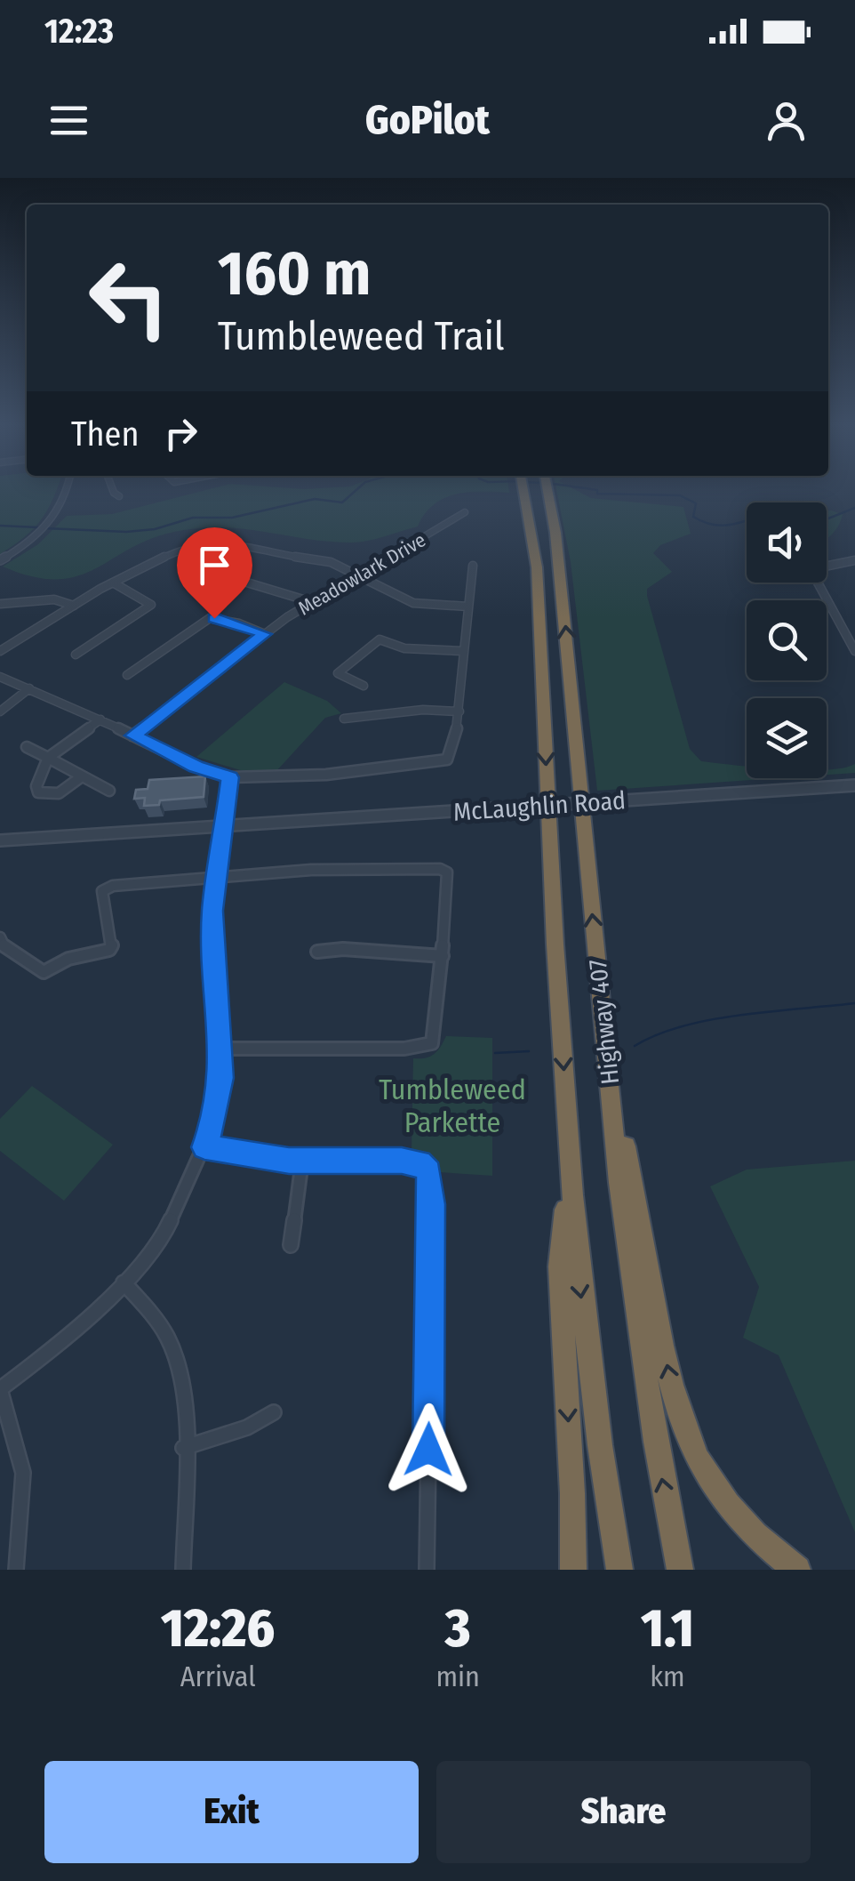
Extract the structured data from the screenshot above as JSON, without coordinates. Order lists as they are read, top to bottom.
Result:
{
  "streets": {
    "highway": ["Highway 407"],
    "street": ["Meadowlark Drive", "McLaughlin Road"]
  },
  "parks": ["Tumbleweed Parkette"],
  "page": {
    "status": "12:23",
    "header": "GoPilot",
    "turn": ["160 m", "Tumbleweed Trail"],
    "then": "Then",
    "eta": [
      "12:26",
      "Arrival",
      "3",
      "min",
      "1.1",
      "km"
    ],
    "buttons": ["Exit", "Share"]
  }
}
